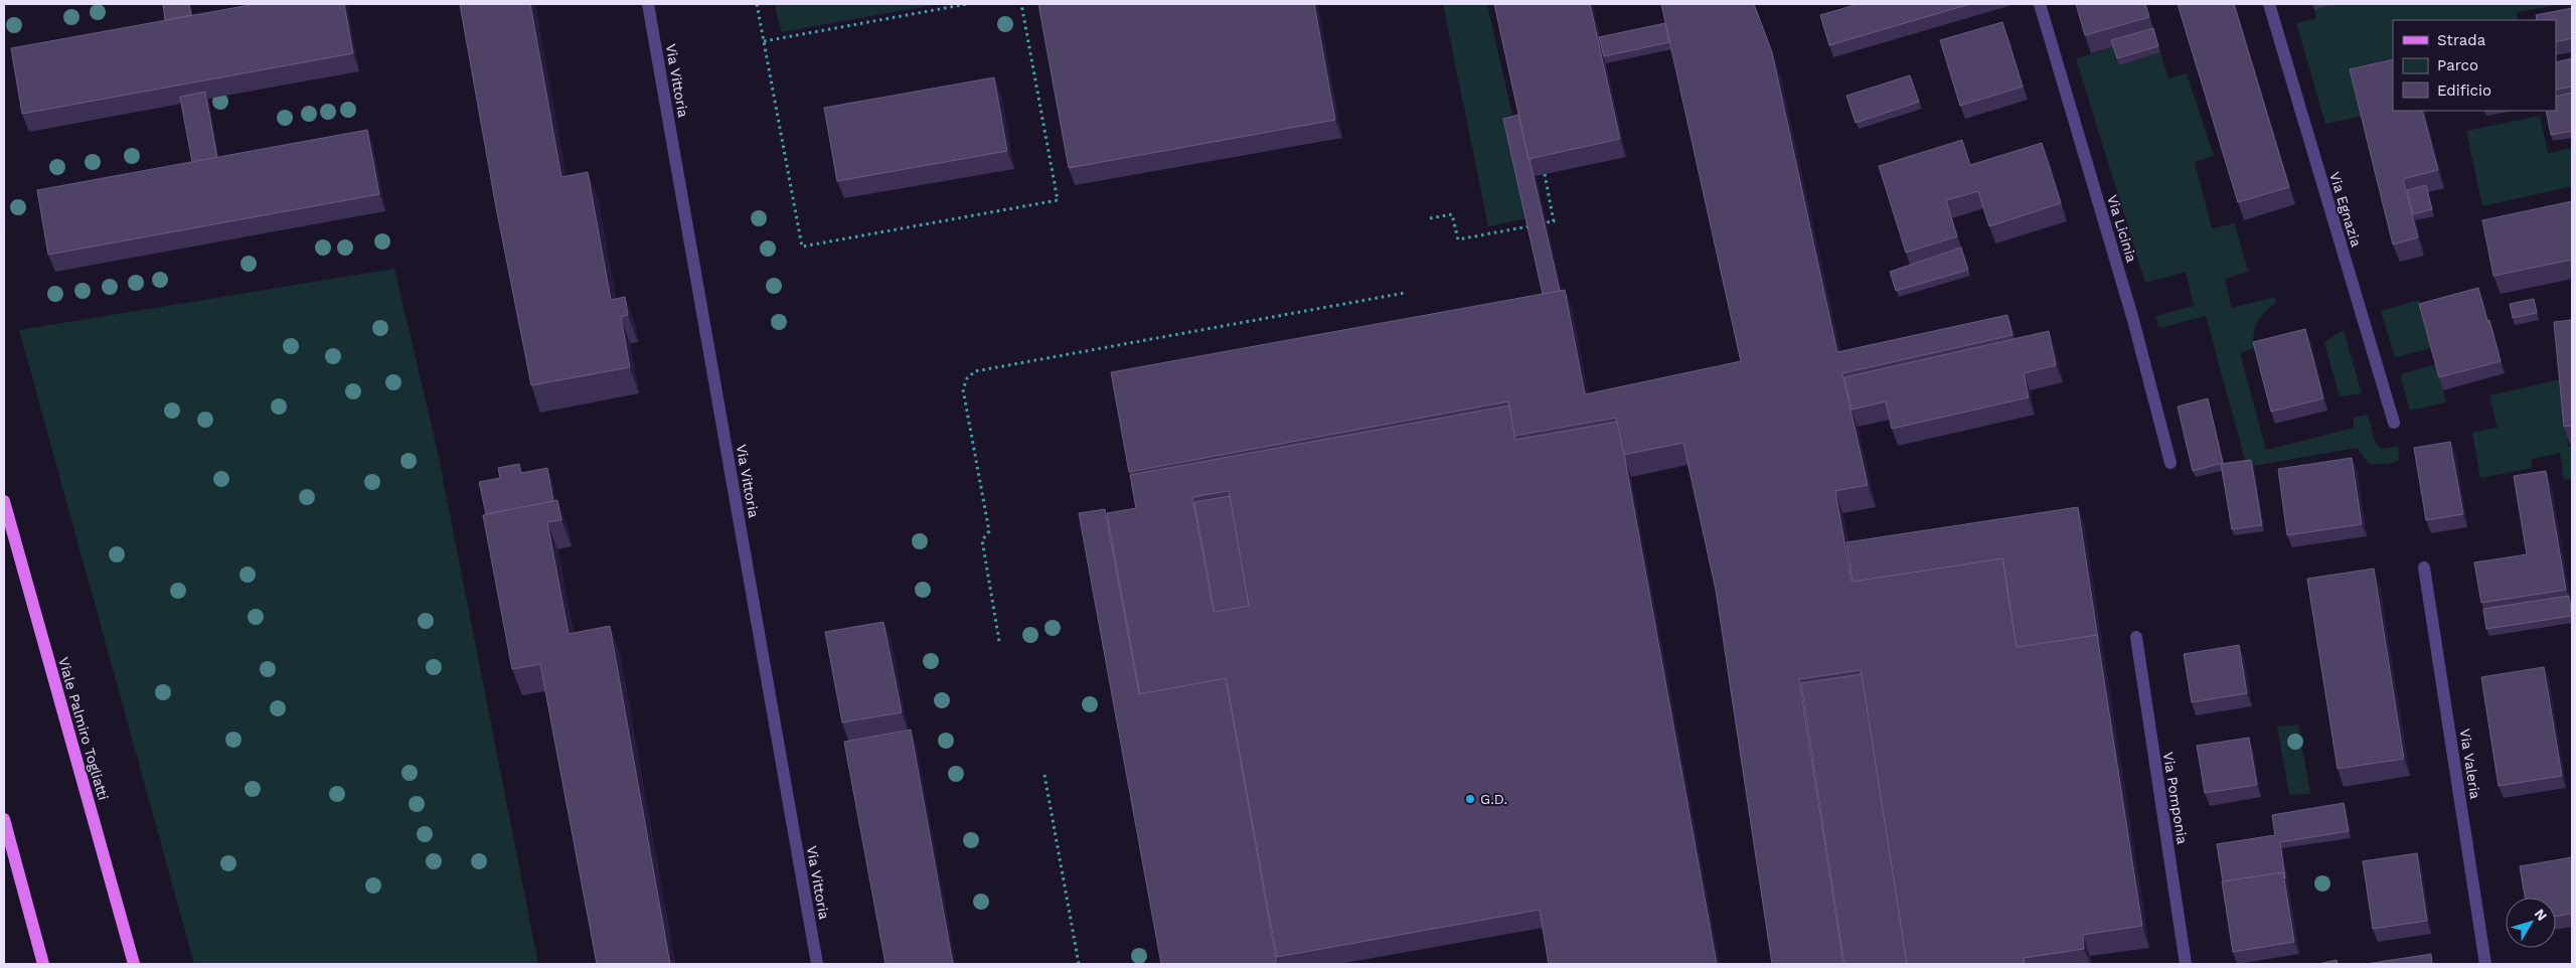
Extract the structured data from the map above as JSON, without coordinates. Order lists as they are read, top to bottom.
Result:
{
  "streets": {
    "main road": ["Viale Palmiro Togliatti"],
    "street": [
      "Via Vittoria",
      "Via Egnazia",
      "Via Licinia",
      "Via Valeria",
      "Via Pomponia"
    ]
  },
  "places": ["G.D."],
  "legend": ["Strada", "Parco", "Edificio"],
  "north": "top right"
}
